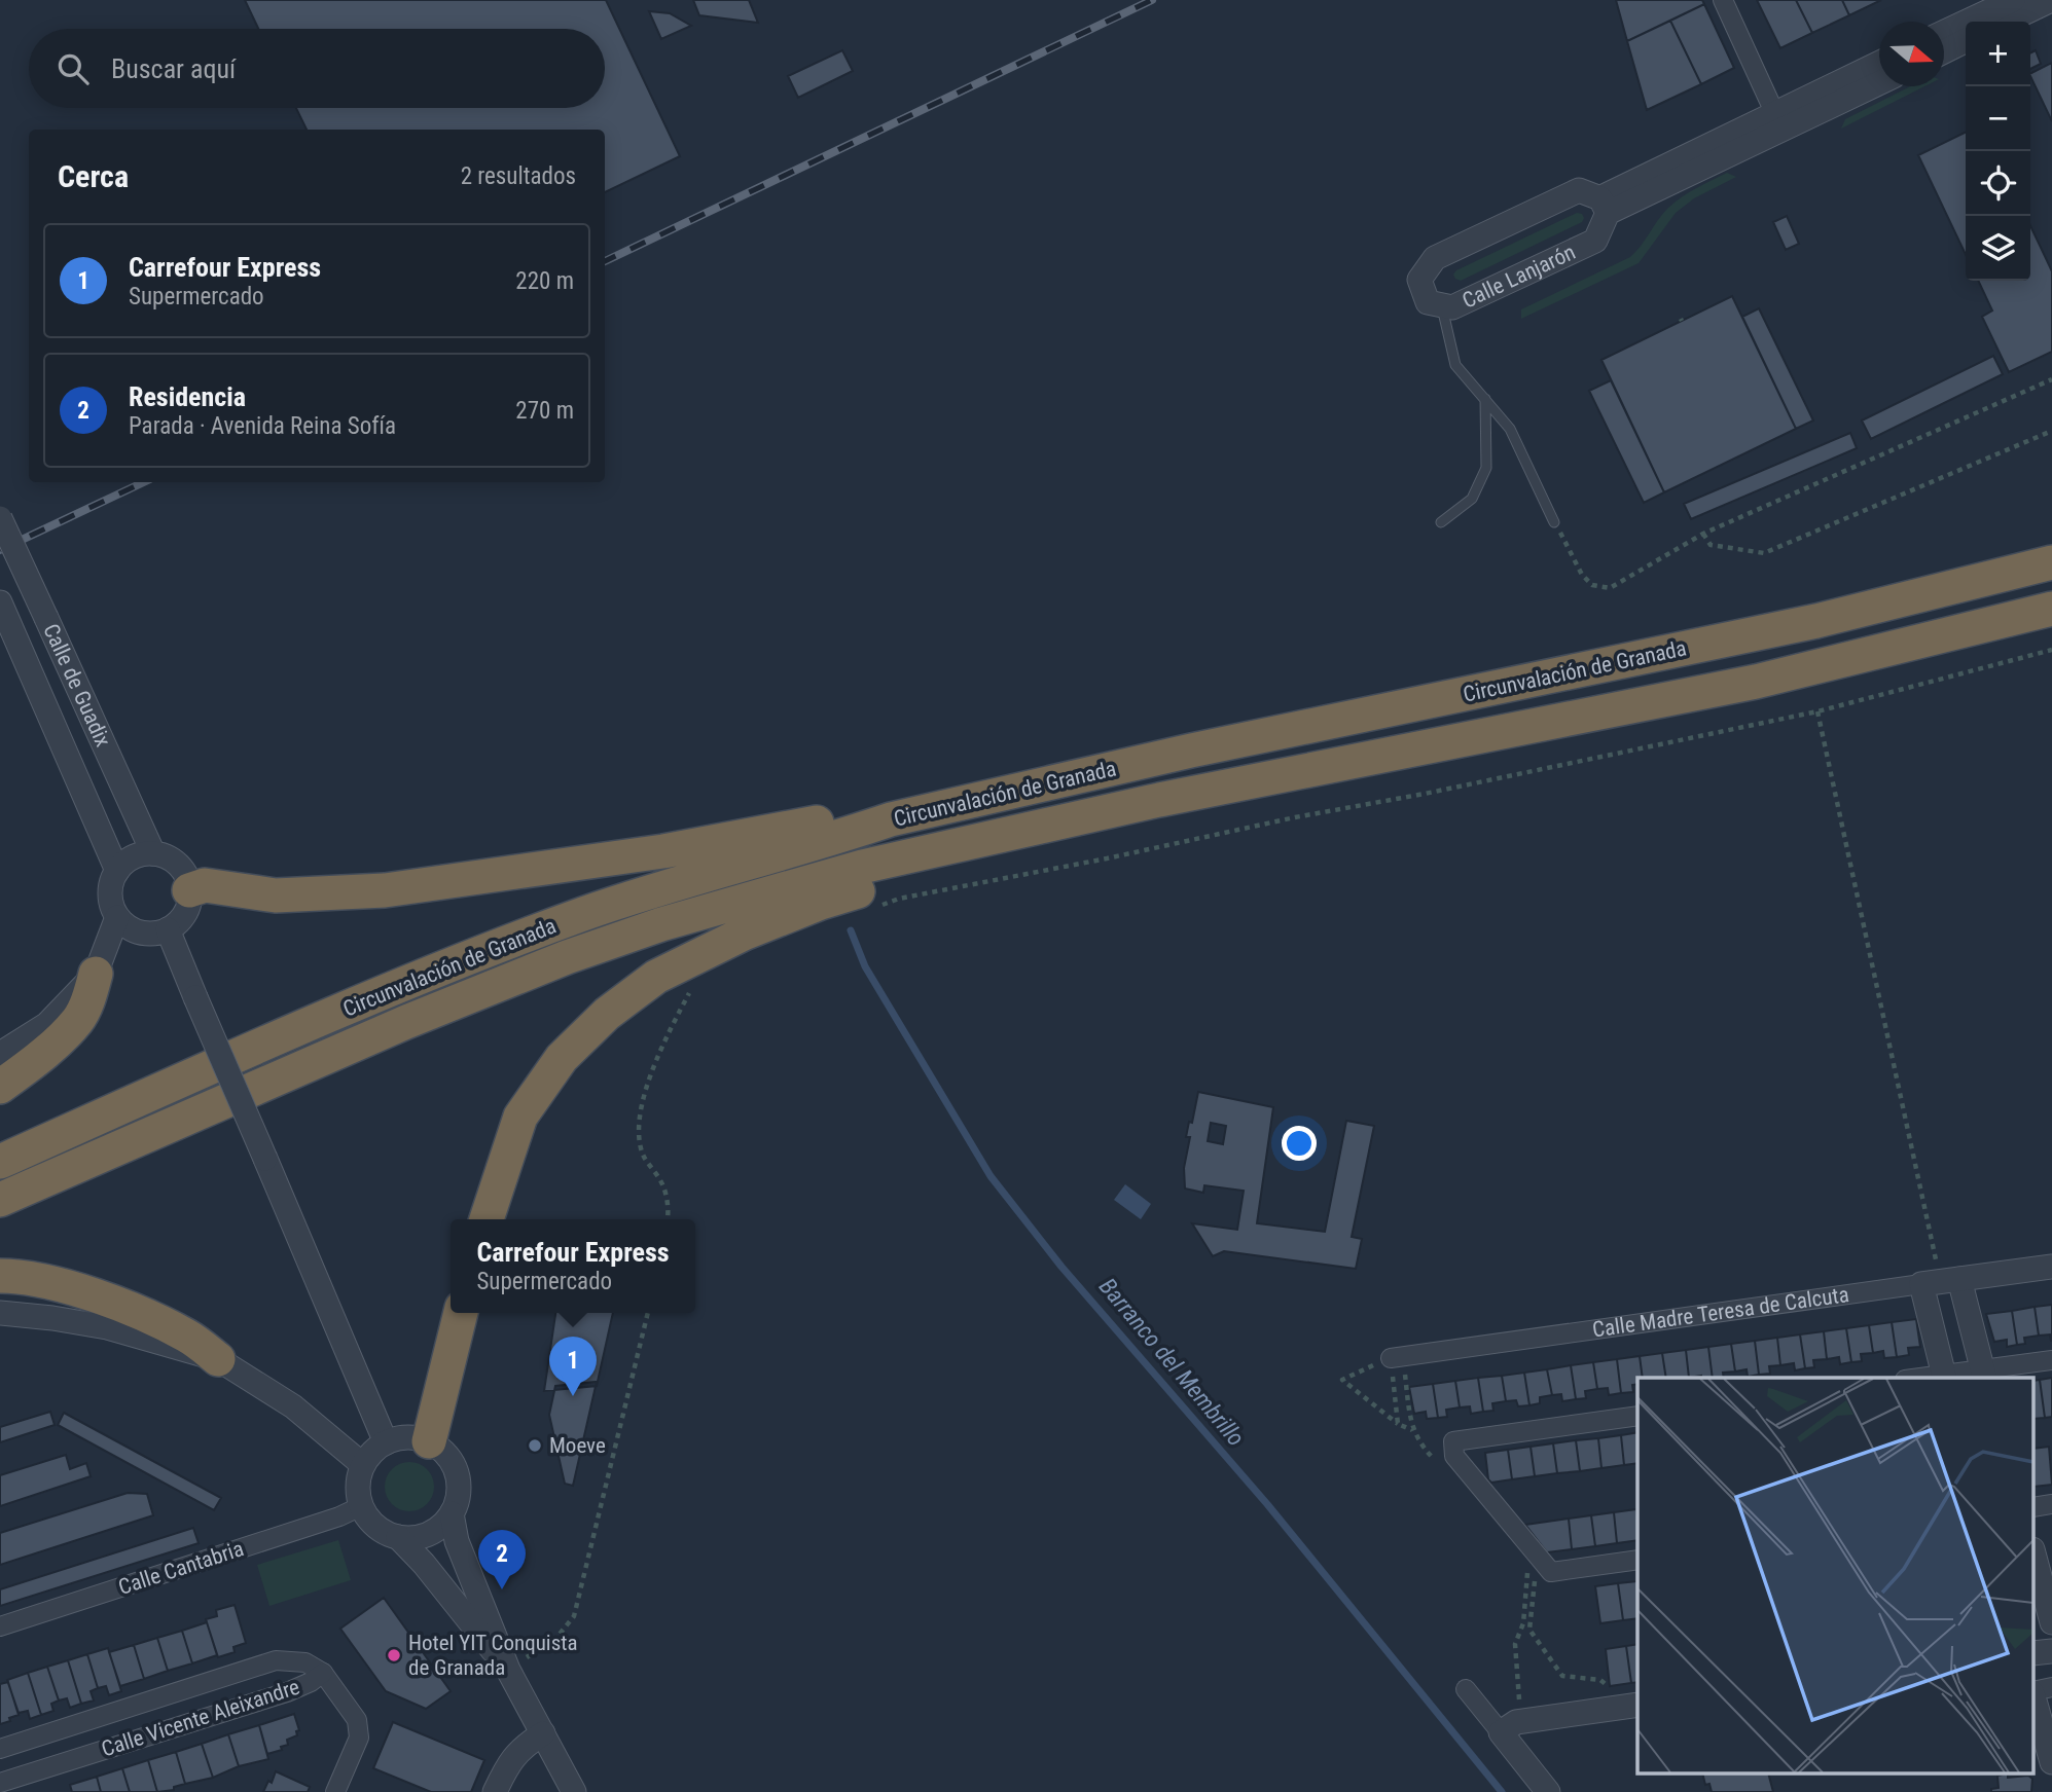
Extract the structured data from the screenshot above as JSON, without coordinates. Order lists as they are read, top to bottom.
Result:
{
  "streets": {
    "highway": ["Circunvalación de Granada"],
    "street": [
      "Calle Lanjarón",
      "Calle de Guadix",
      "Calle Madre Teresa de Calcuta",
      "Calle Cantabria",
      "Calle Vicente Aleixandre"
    ]
  },
  "water": ["Barranco del Membrillo"],
  "places": ["Moeve", "Hotel YIT Conquista de Granada"],
  "north": "right",
  "page": {
    "map_buttons": ["+", "−"],
    "search": "Buscar aquí",
    "heading": ["Cerca", "2 resultados"],
    "list": [
      {
        "mark": "1",
        "name": "Carrefour Express",
        "note": "Supermercado",
        "value": "220 m"
      },
      {
        "mark": "2",
        "name": "Residencia",
        "note": "Parada · Avenida Reina Sofía",
        "value": "270 m"
      }
    ],
    "popup": ["Carrefour Express", "Supermercado"],
    "pins": ["1", "2"]
  }
}
